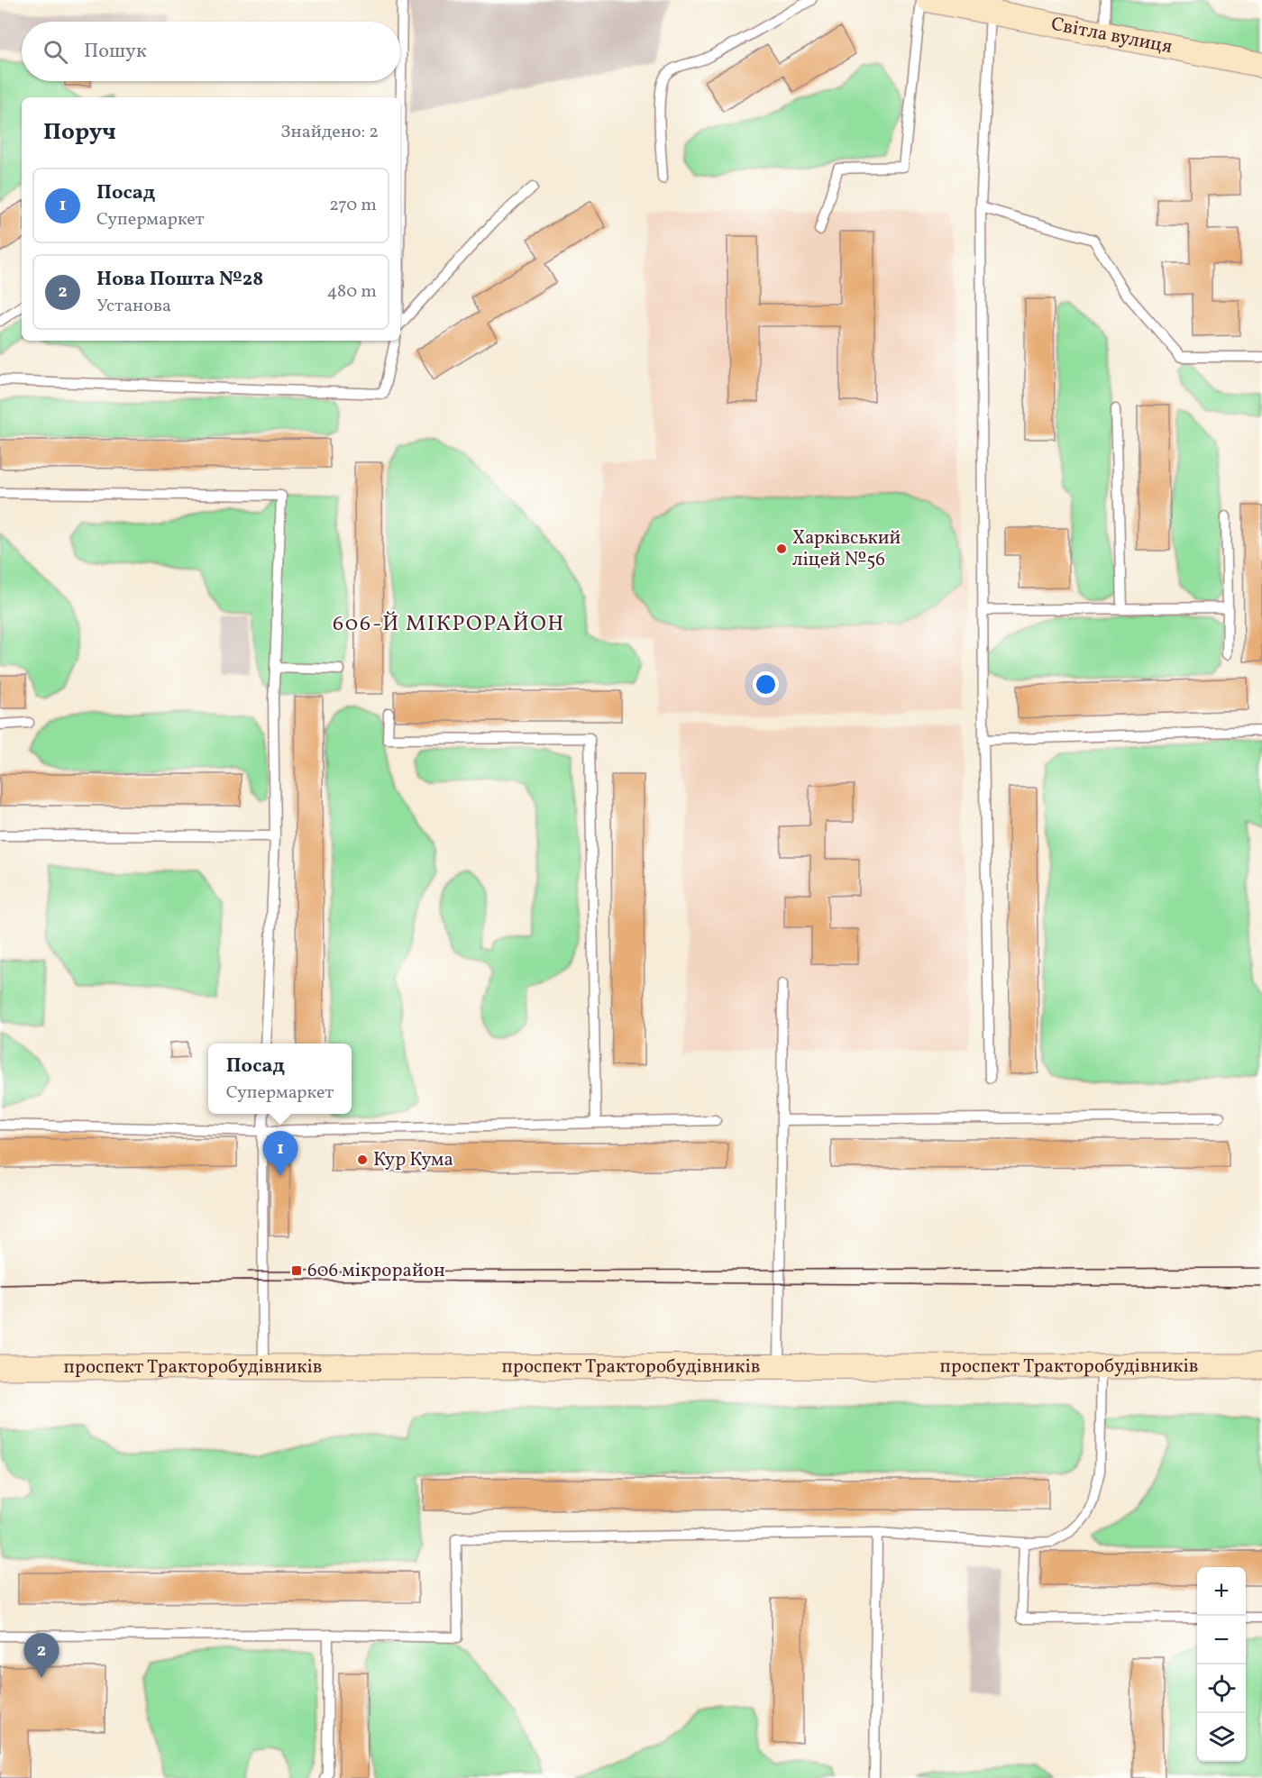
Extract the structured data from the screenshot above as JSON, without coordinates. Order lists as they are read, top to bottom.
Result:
{
  "streets": {
    "main road": ["Світла вулиця", "проспект Тракторобудівників"]
  },
  "districts": ["606-Й МІКРОРАЙОН"],
  "places": {
    "other": ["Харківський ліцей №56", "Кур Кума"],
    "transit": ["606 мікрорайон"]
  },
  "page": {
    "search": "Пошук",
    "heading": ["Поруч", "Знайдено: 2"],
    "list": [
      {
        "mark": "1",
        "name": "Посад",
        "note": "Супермаркет",
        "value": "270 m"
      },
      {
        "mark": "2",
        "name": "Нова Пошта №28",
        "note": "Установа",
        "value": "480 m"
      }
    ],
    "popup": ["Посад", "Супермаркет"],
    "pins": ["1", "2"],
    "map_buttons": ["+", "−"]
  }
}
